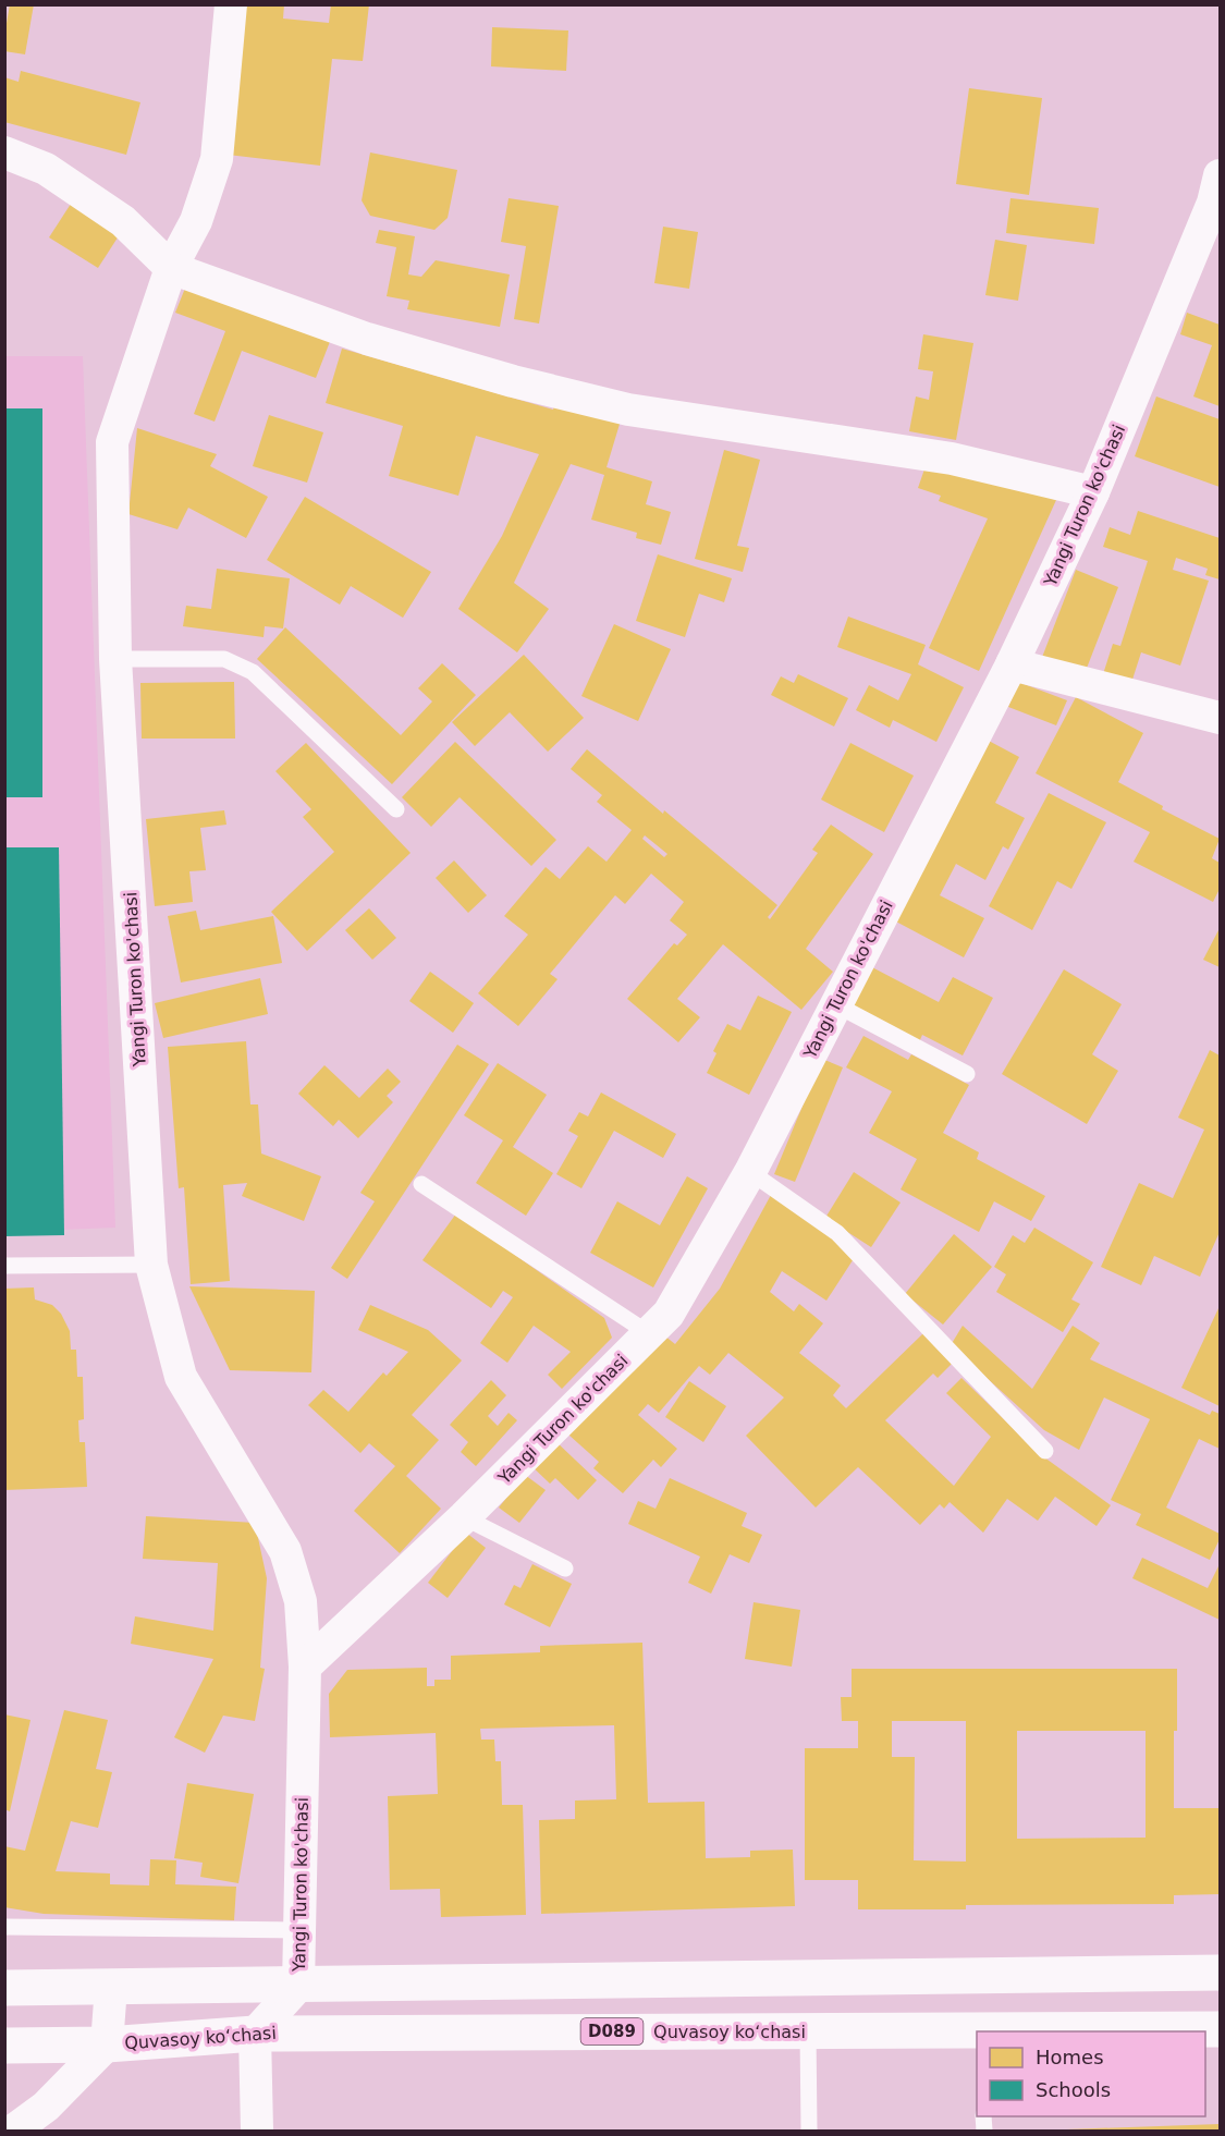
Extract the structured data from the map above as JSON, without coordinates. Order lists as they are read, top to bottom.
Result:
{
  "streets": {
    "main road": ["D089", "Quvasoy koʻchasi"],
    "street": ["Yangi Turon ko'chasi"]
  },
  "legend": ["Homes", "Schools"]
}
